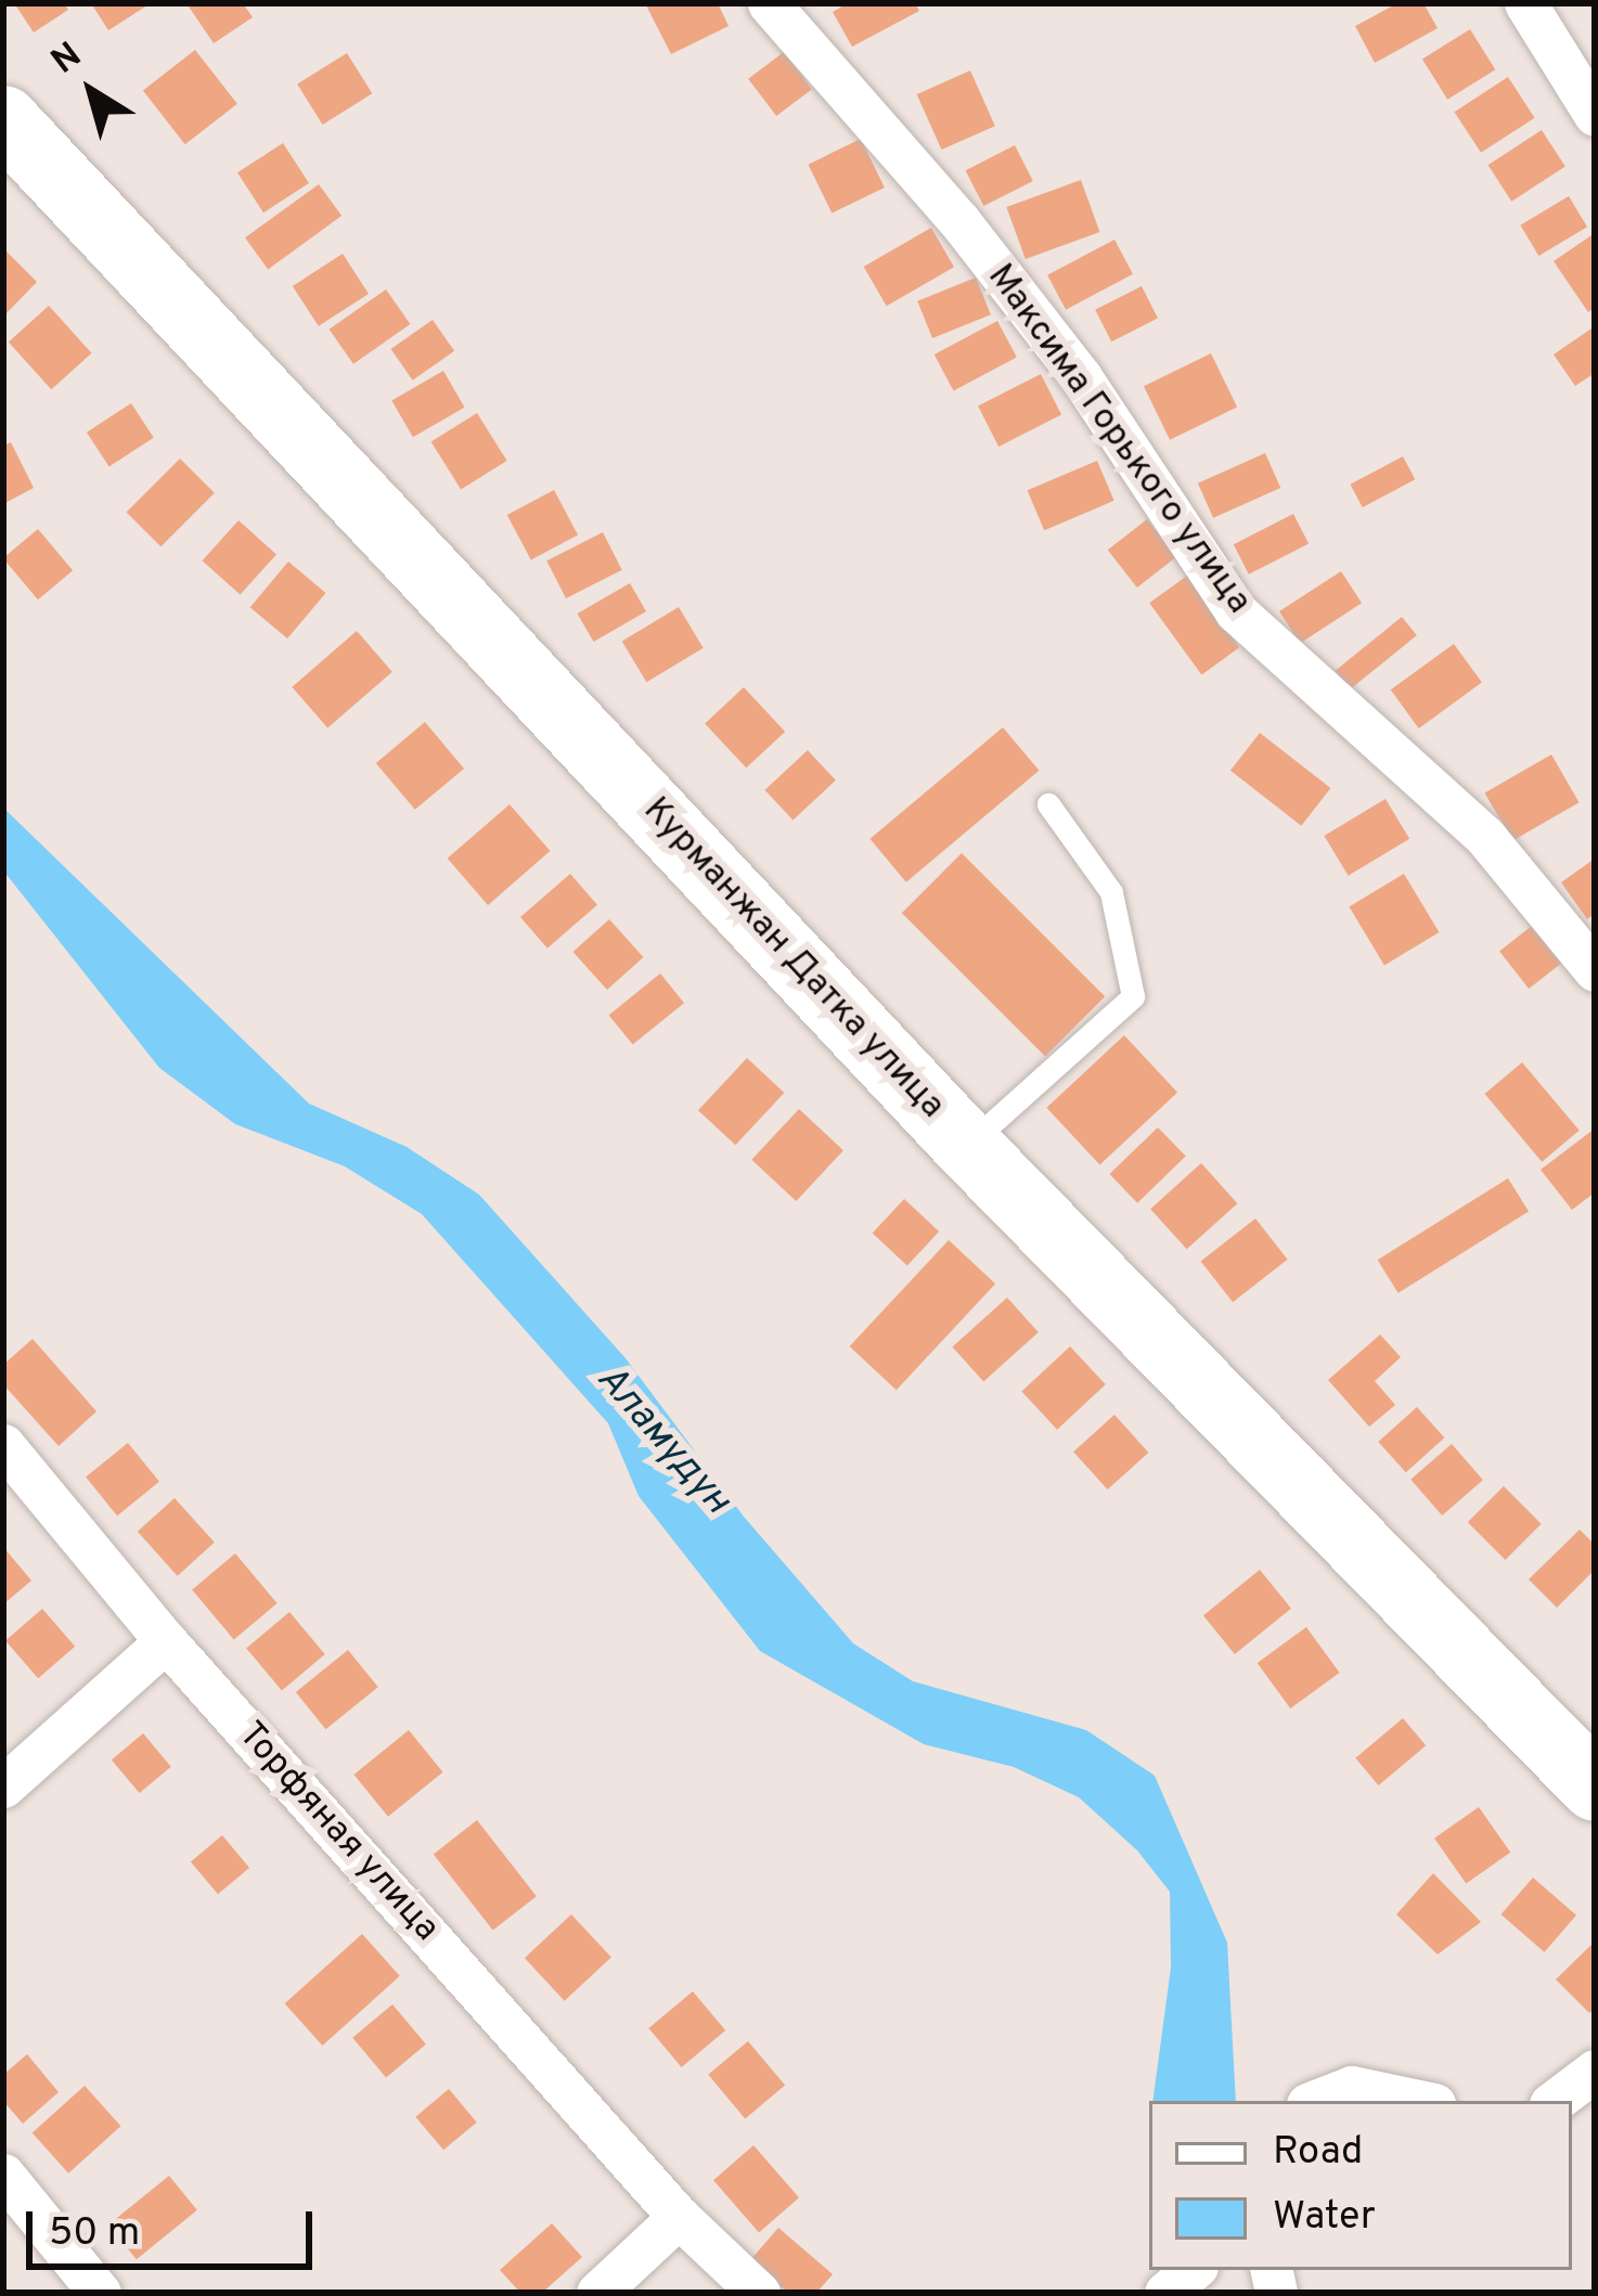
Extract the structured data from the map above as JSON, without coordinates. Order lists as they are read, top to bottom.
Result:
{
  "streets": {
    "main road": ["Курманжан Датка улица"],
    "street": ["Максима Горького улица", "Торфяная улица"]
  },
  "water": ["Аламүдүн"],
  "legend": ["Road", "Water"],
  "scale_bar": "50 m",
  "north": "top left"
}
